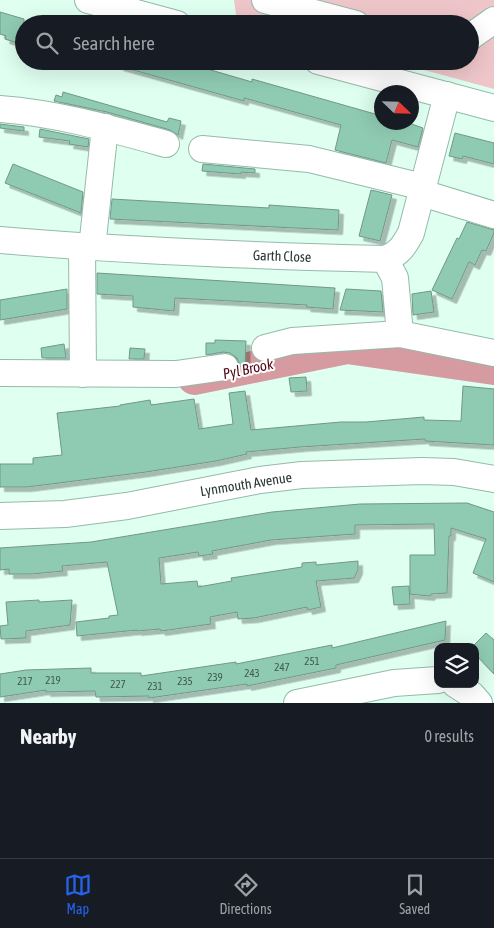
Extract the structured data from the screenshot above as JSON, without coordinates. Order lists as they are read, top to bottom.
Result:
{
  "streets": {
    "street": ["Garth Close", "Lynmouth Avenue"]
  },
  "water": ["Pyl Brook"],
  "house_numbers": [
    "251",
    "247",
    "243",
    "239",
    "219",
    "217",
    "235",
    "227",
    "231"
  ],
  "north": "bottom right",
  "page": {
    "search": "Search here",
    "heading": ["Nearby", "0 results"],
    "nav": ["Map", "Directions", "Saved"]
  }
}
